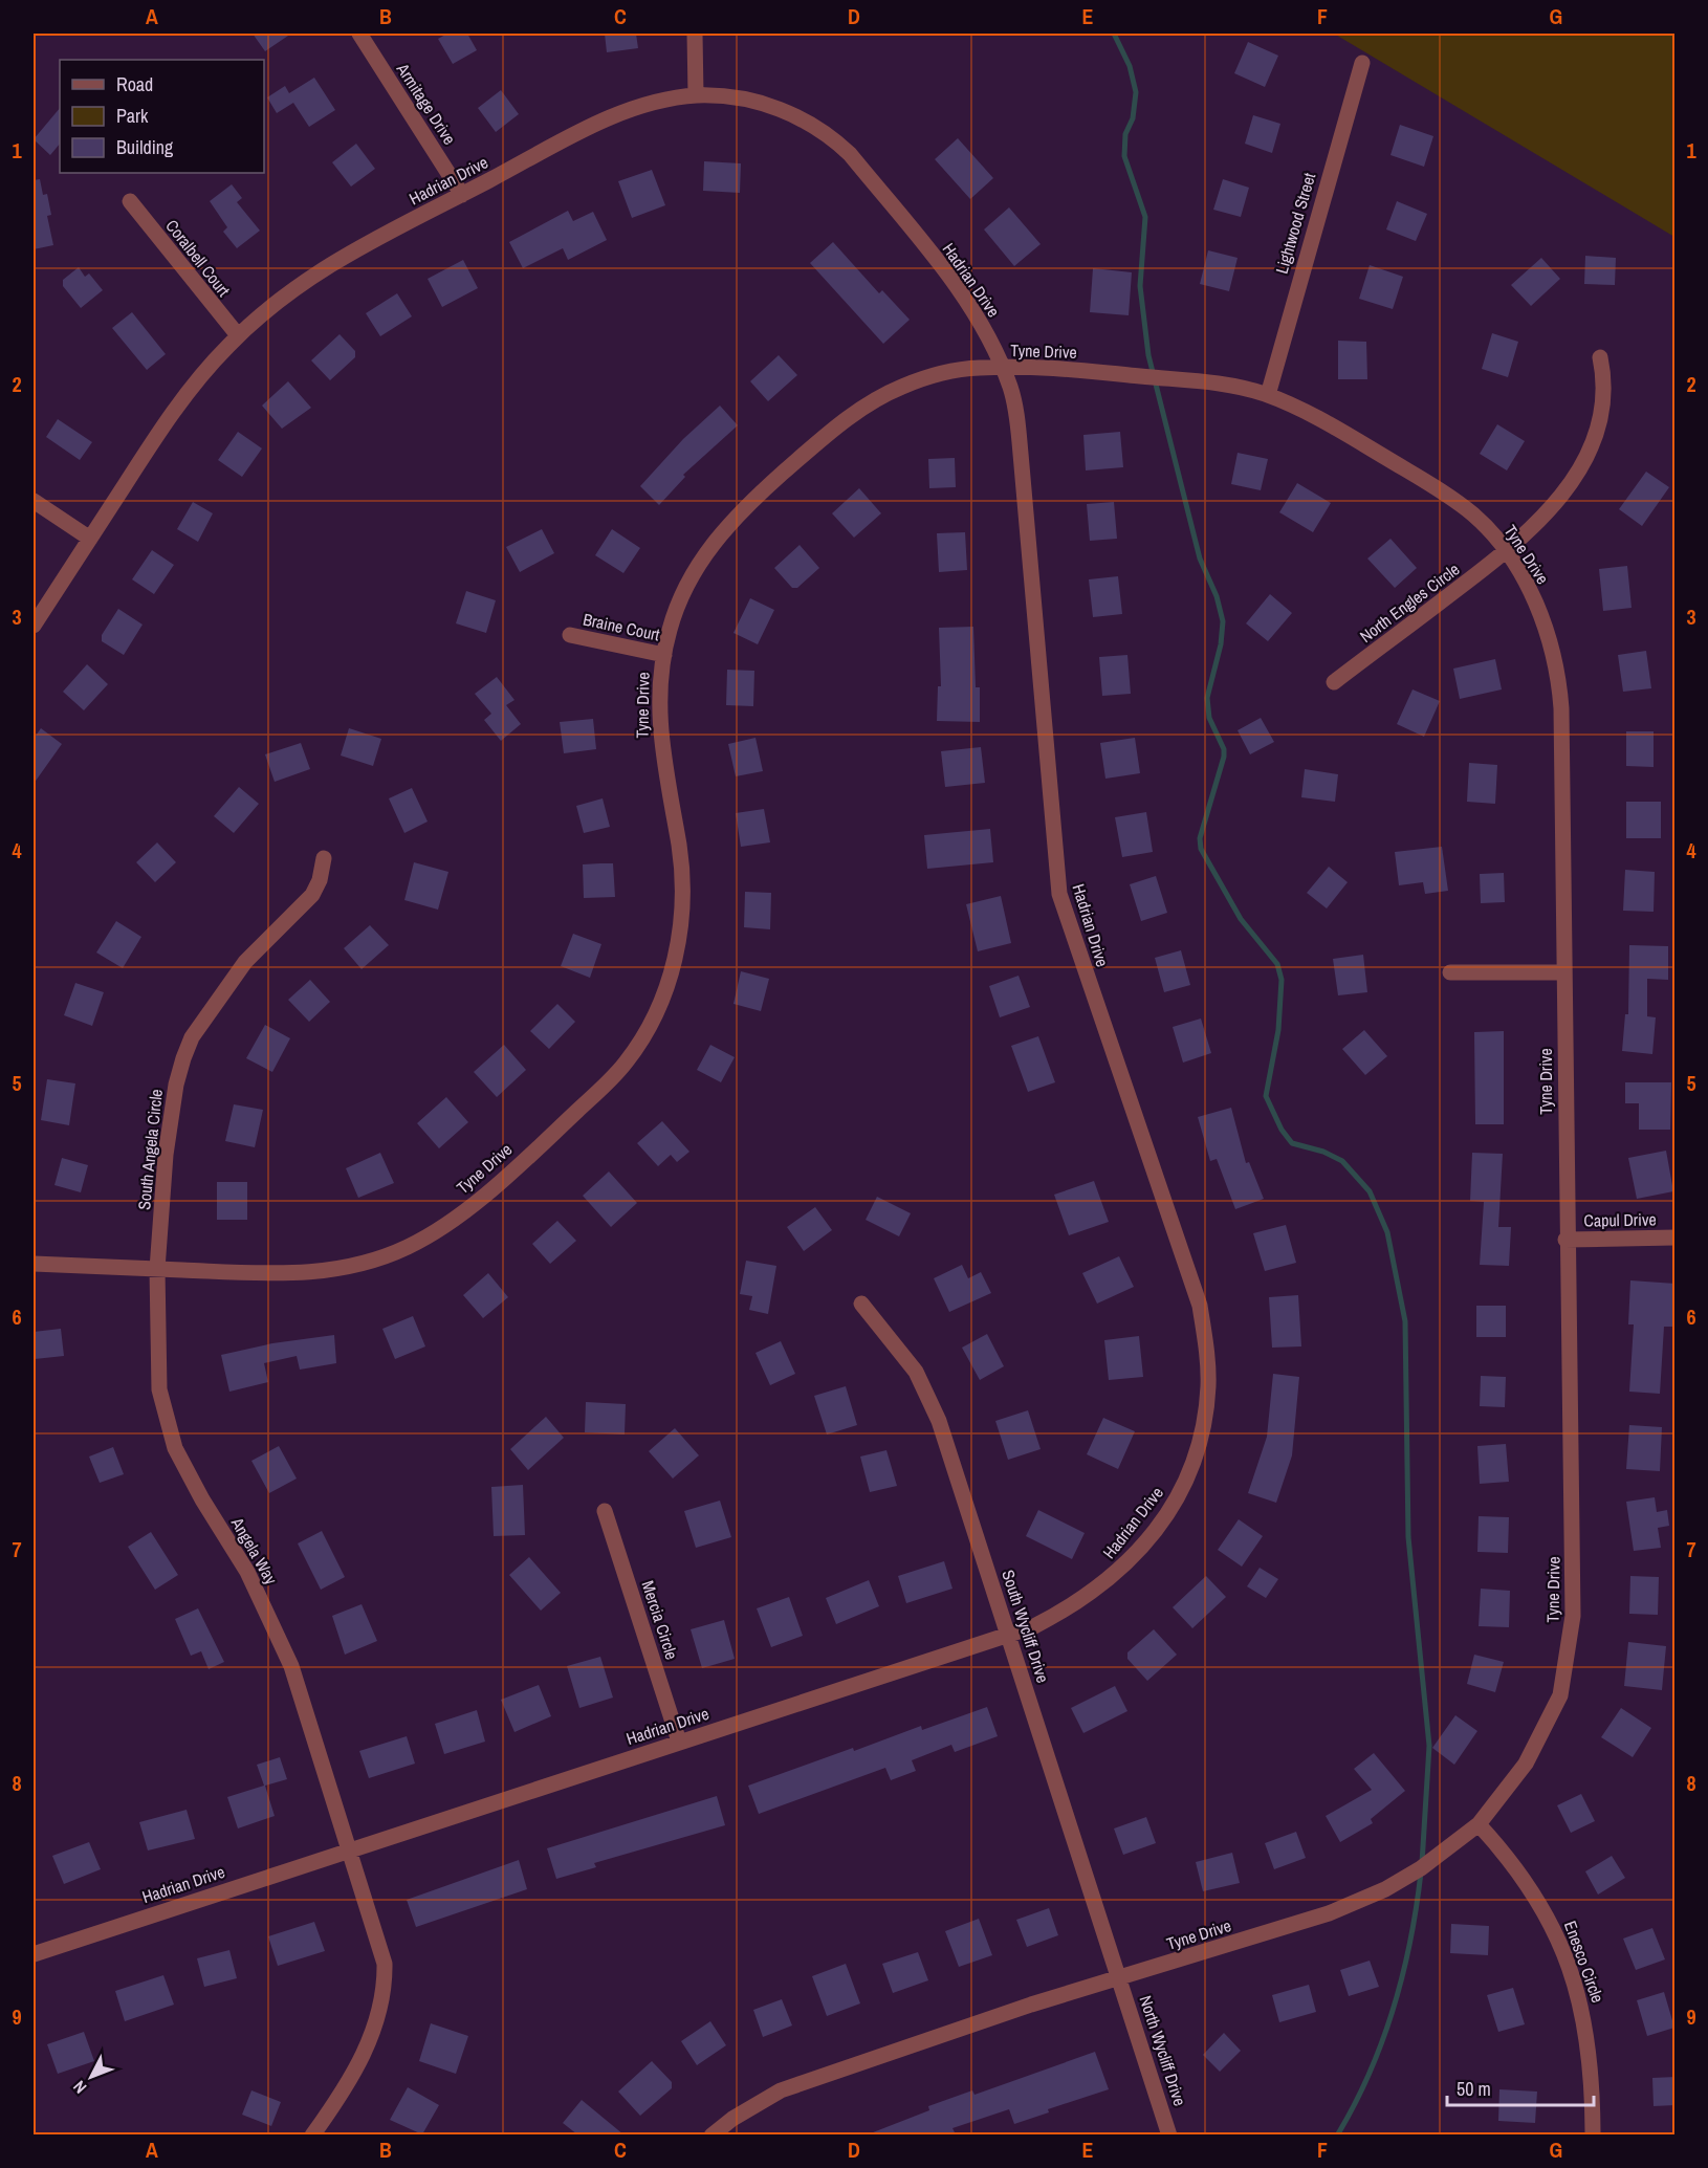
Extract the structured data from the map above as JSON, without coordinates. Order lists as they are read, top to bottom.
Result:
{
  "streets": {
    "street": [
      "Armitage Drive",
      "Hadrian Drive",
      "Lightwood Street",
      "Coralbell Court",
      "Tyne Drive",
      "North Engles Circle",
      "Braine Court",
      "South Angela Circle",
      "Capul Drive",
      "Angela Way",
      "Mercia Circle",
      "South Wycliff Drive",
      "Enesco Circle",
      "North Wycliff Drive"
    ]
  },
  "crossings": [
    ["Armitage Drive", "Hadrian Drive"],
    ["Hadrian Drive", "Coralbell Court"],
    ["Hadrian Drive", "Tyne Drive"],
    ["Hadrian Drive", "Angela Way"],
    ["Hadrian Drive", "Mercia Circle"],
    ["Hadrian Drive", "South Wycliff Drive"],
    ["Lightwood Street", "Tyne Drive"],
    ["Tyne Drive", "North Engles Circle"],
    ["Tyne Drive", "Braine Court"],
    ["Tyne Drive", "South Angela Circle"],
    ["Tyne Drive", "Capul Drive"],
    ["Tyne Drive", "Angela Way"],
    ["Tyne Drive", "South Wycliff Drive"],
    ["Tyne Drive", "Enesco Circle"],
    ["Tyne Drive", "North Wycliff Drive"],
    ["South Angela Circle", "Angela Way"],
    ["South Wycliff Drive", "North Wycliff Drive"]
  ],
  "legend": ["Road", "Park", "Building"],
  "scale_bar": "50 m",
  "north": "bottom left",
  "grid": {
    "columns": [
      "A",
      "B",
      "C",
      "D",
      "E",
      "F",
      "G"
    ],
    "rows": [
      "1",
      "2",
      "3",
      "4",
      "5",
      "6",
      "7",
      "8",
      "9"
    ]
  }
}
